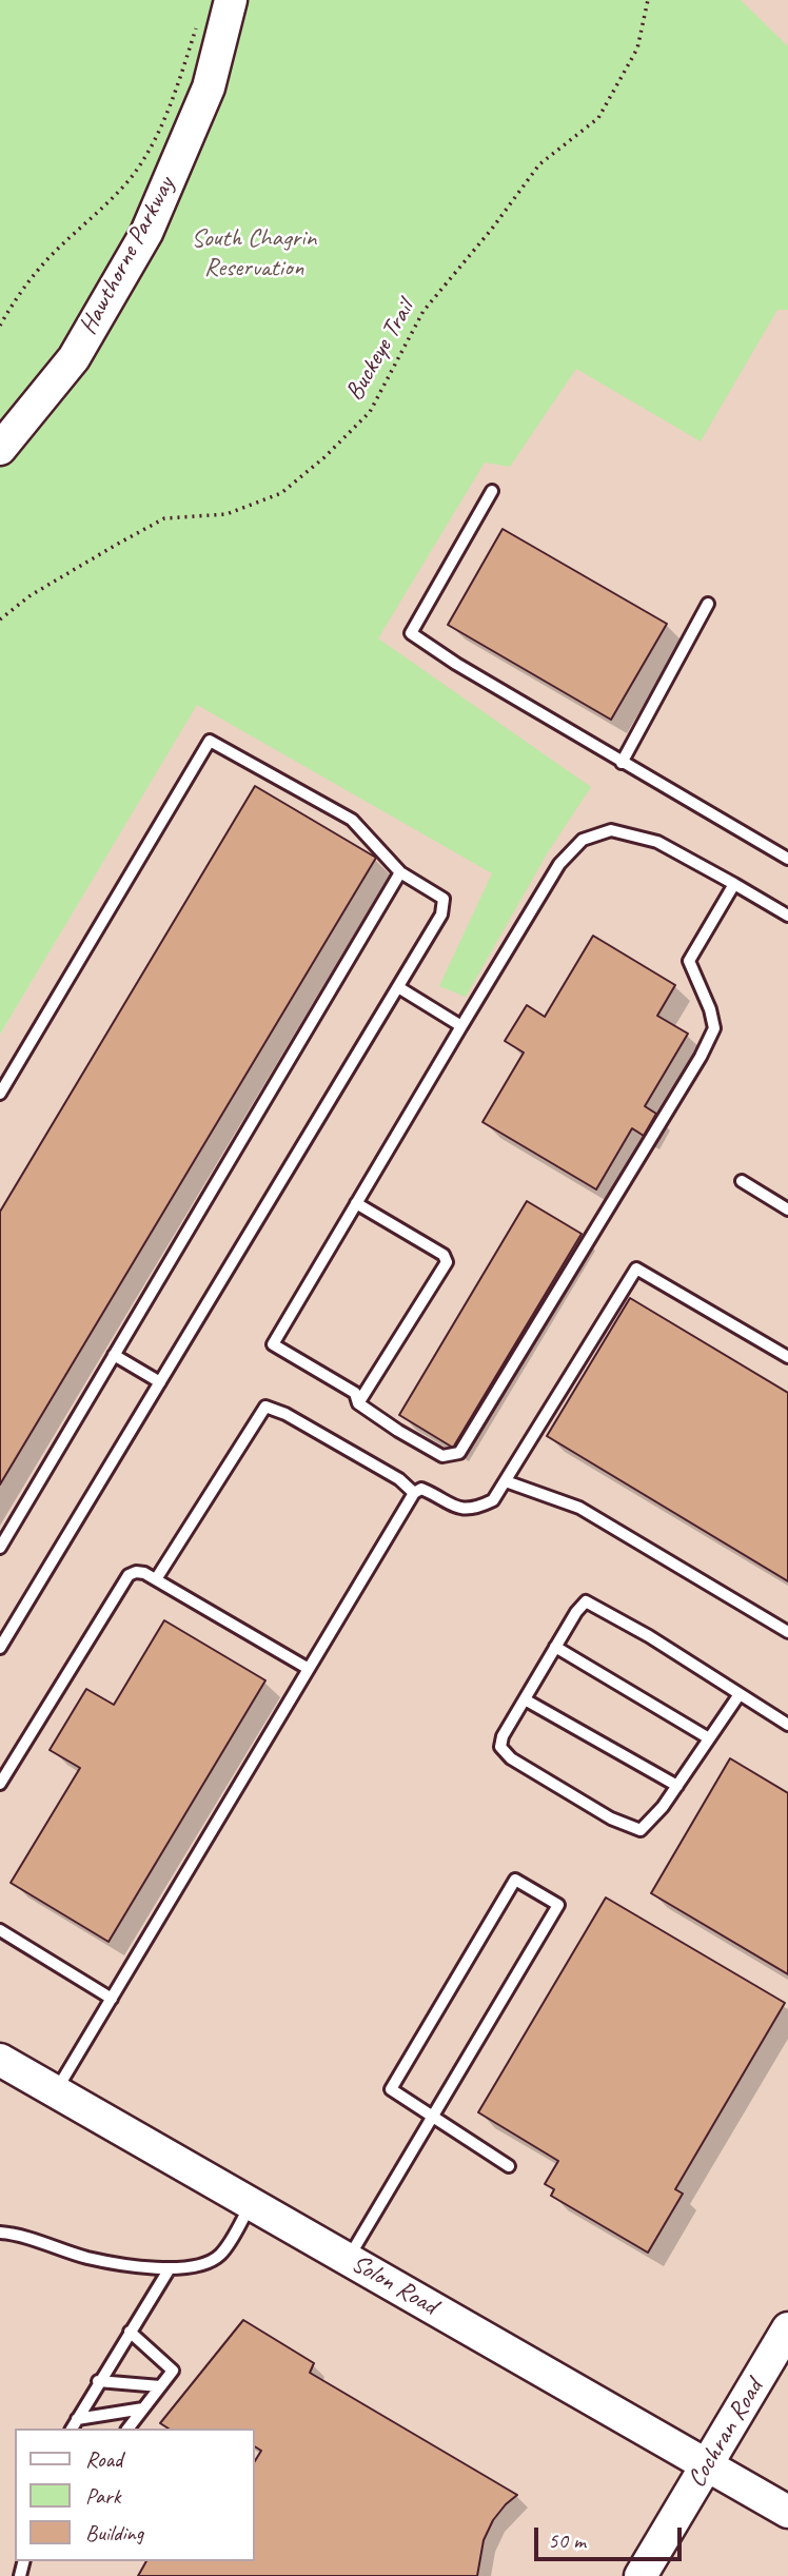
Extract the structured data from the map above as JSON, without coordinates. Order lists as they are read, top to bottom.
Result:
{
  "streets": {
    "street": ["Hawthorne Parkway", "Solon Road", "Cochran Road"],
    "path": ["Buckeye Trail"]
  },
  "crossings": [
    ["Solon Road", "Cochran Road"]
  ],
  "parks": ["South Chagrin Reservation"],
  "legend": ["Road", "Park", "Building"],
  "scale_bar": "50 m"
}
